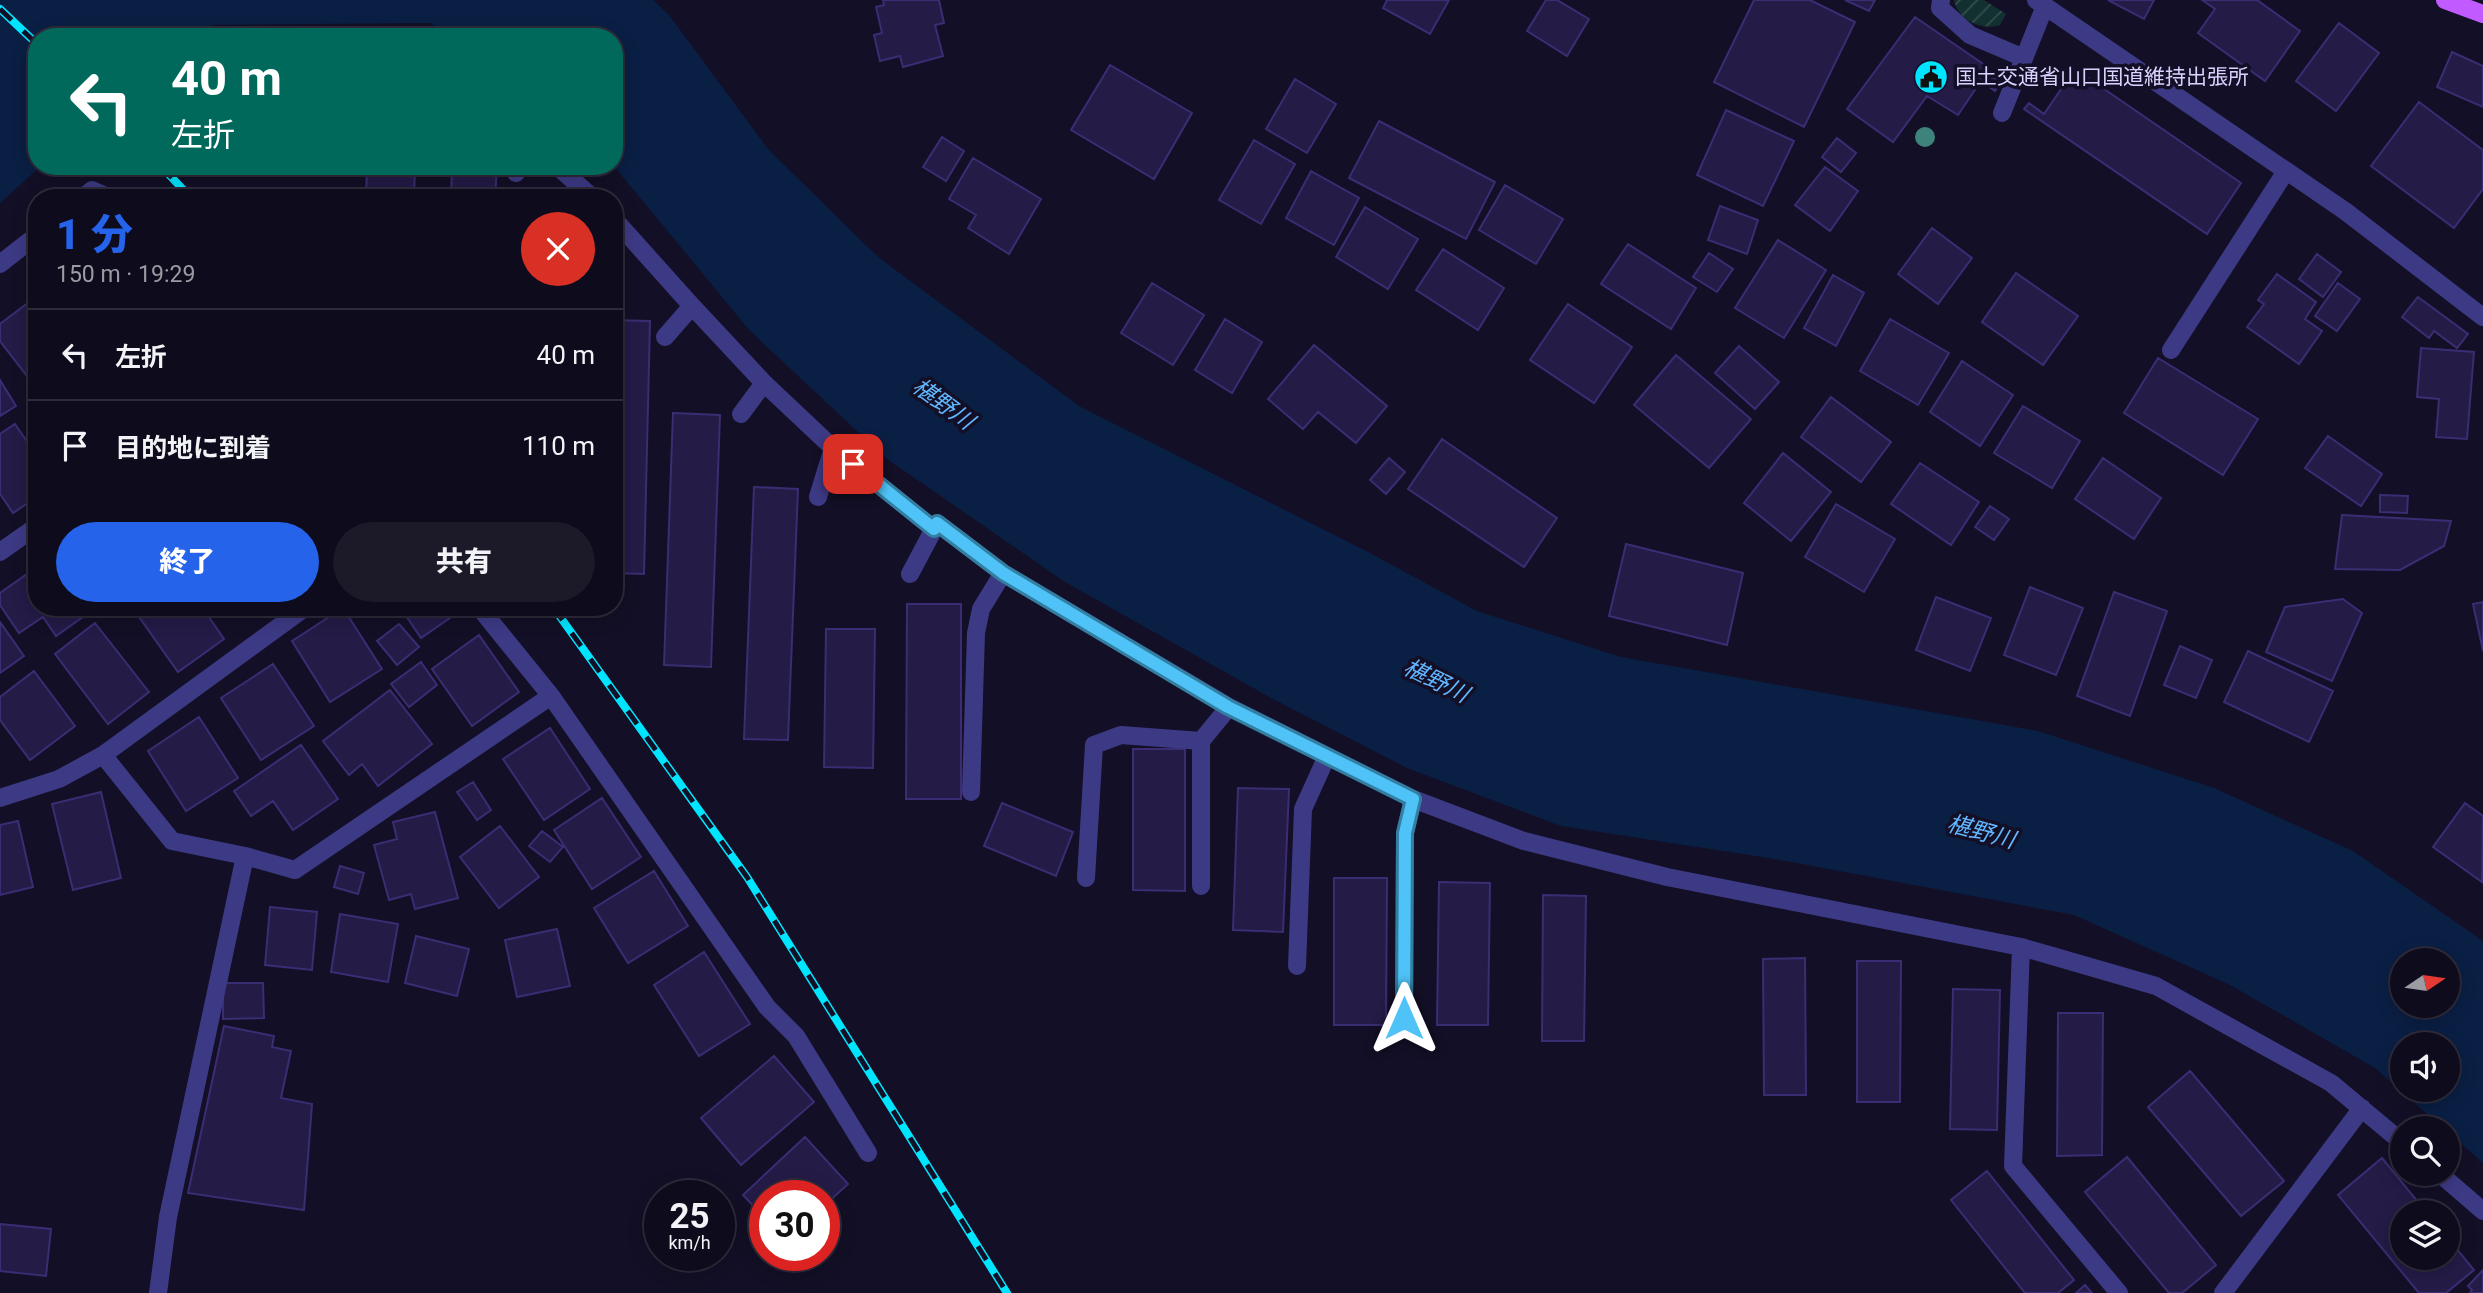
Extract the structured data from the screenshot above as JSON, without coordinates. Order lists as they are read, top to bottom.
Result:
{
  "water": ["椹野川"],
  "places": {
    "public building": ["国土交通省山口国道維持出張所"]
  },
  "north": "right",
  "page": {
    "turn": ["40 m", "左折"],
    "heading": ["1 分", "150 m · 19:29"],
    "list": [
      {
        "name": "左折",
        "value": "40 m"
      },
      {
        "name": "目的地に到着",
        "value": "110 m"
      }
    ],
    "buttons": ["終了", "共有"],
    "speed": "25 km/h",
    "limit": "30"
  }
}
